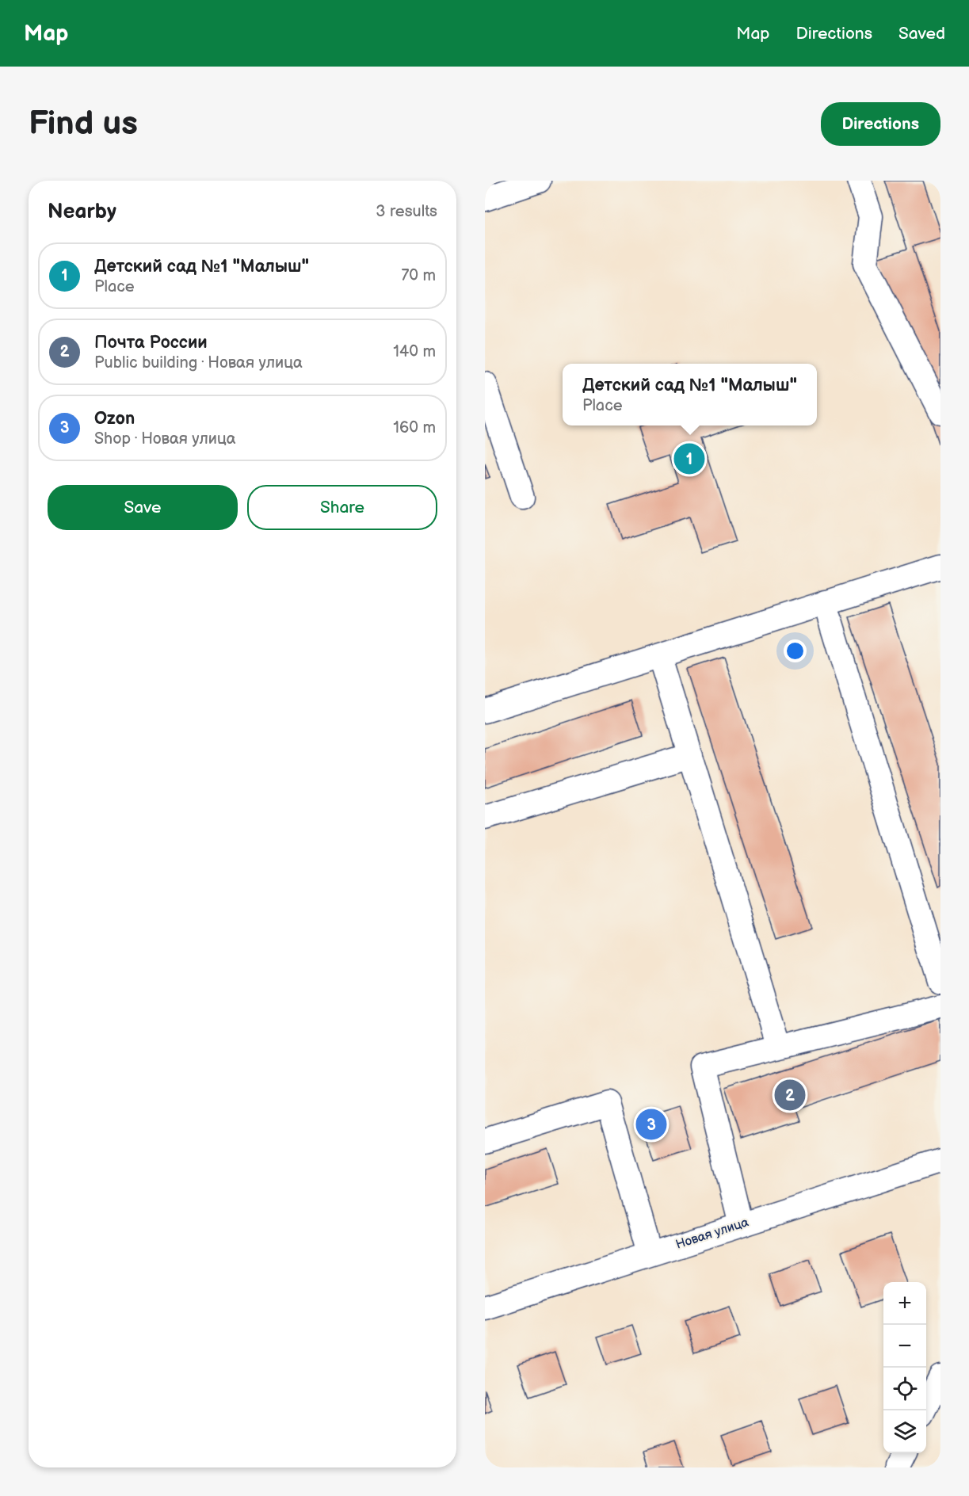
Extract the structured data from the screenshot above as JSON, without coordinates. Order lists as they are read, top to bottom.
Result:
{
  "streets": {
    "street": ["Новая улица"]
  },
  "page": {
    "header": "Map",
    "nav": ["Map", "Directions", "Saved"],
    "buttons": [
      "Directions",
      ["Save", "Share"]
    ],
    "title": "Find us",
    "heading": ["Nearby", "3 results"],
    "list": [
      {
        "mark": "1",
        "name": "Детский сад №1 \"Малыш\"",
        "note": "Place",
        "value": "70 m"
      },
      {
        "mark": "2",
        "name": "Почта России",
        "note": "Public building · Новая улица",
        "value": "140 m"
      },
      {
        "mark": "3",
        "name": "Ozon",
        "note": "Shop · Новая улица",
        "value": "160 m"
      }
    ],
    "popup": ["Детский сад №1 \"Малыш\"", "Place"],
    "pins": ["1", "2", "3"],
    "map_buttons": ["+", "−"]
  }
}
